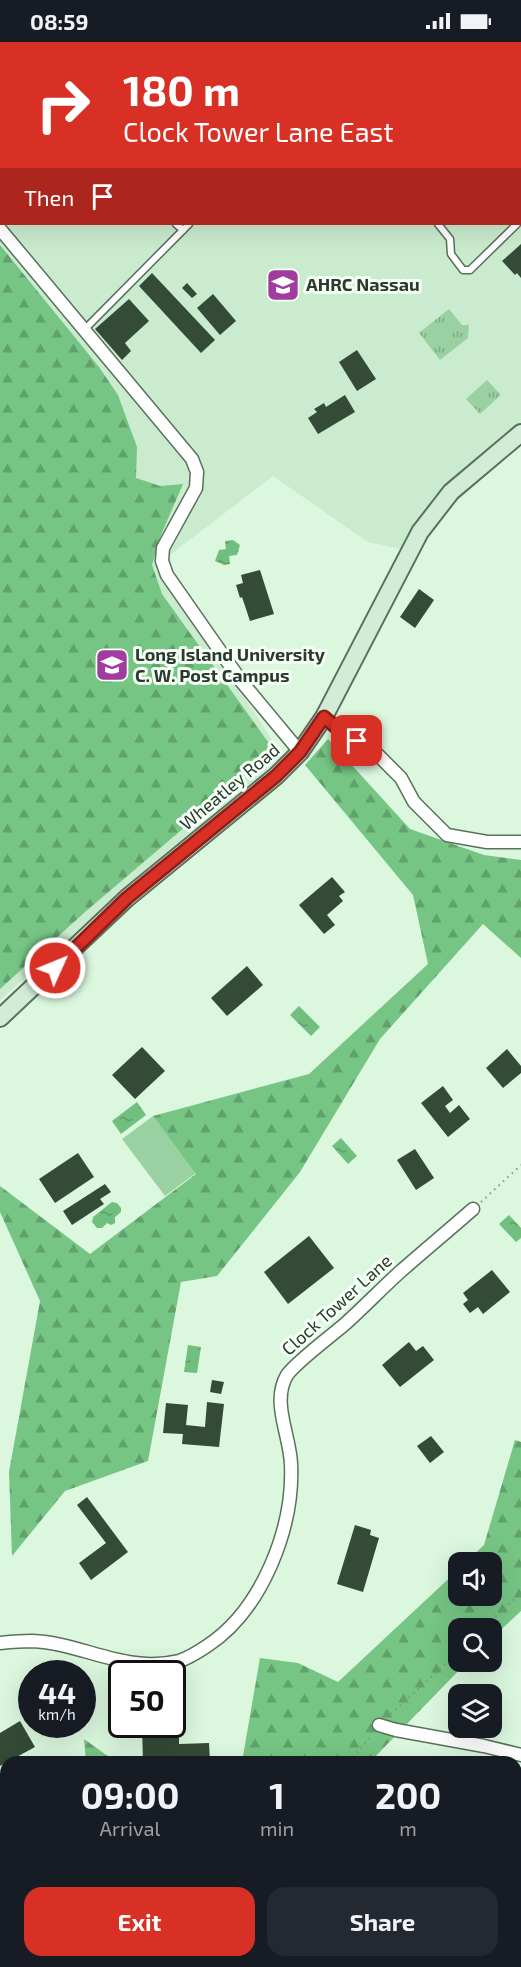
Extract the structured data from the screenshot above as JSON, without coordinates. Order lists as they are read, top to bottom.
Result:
{
  "streets": {
    "main road": ["Wheatley Road"],
    "street": ["Clock Tower Lane"]
  },
  "places": {
    "school or university": ["AHRC Nassau", "Long Island University C. W. Post Campus"]
  },
  "page": {
    "status": "08:59",
    "turn": ["180 m", "Clock Tower Lane East"],
    "then": "Then",
    "speed": "44 km/h",
    "limit": "50",
    "eta": [
      "09:00",
      "Arrival",
      "1",
      "min",
      "200",
      "m"
    ],
    "buttons": ["Exit", "Share"]
  }
}
